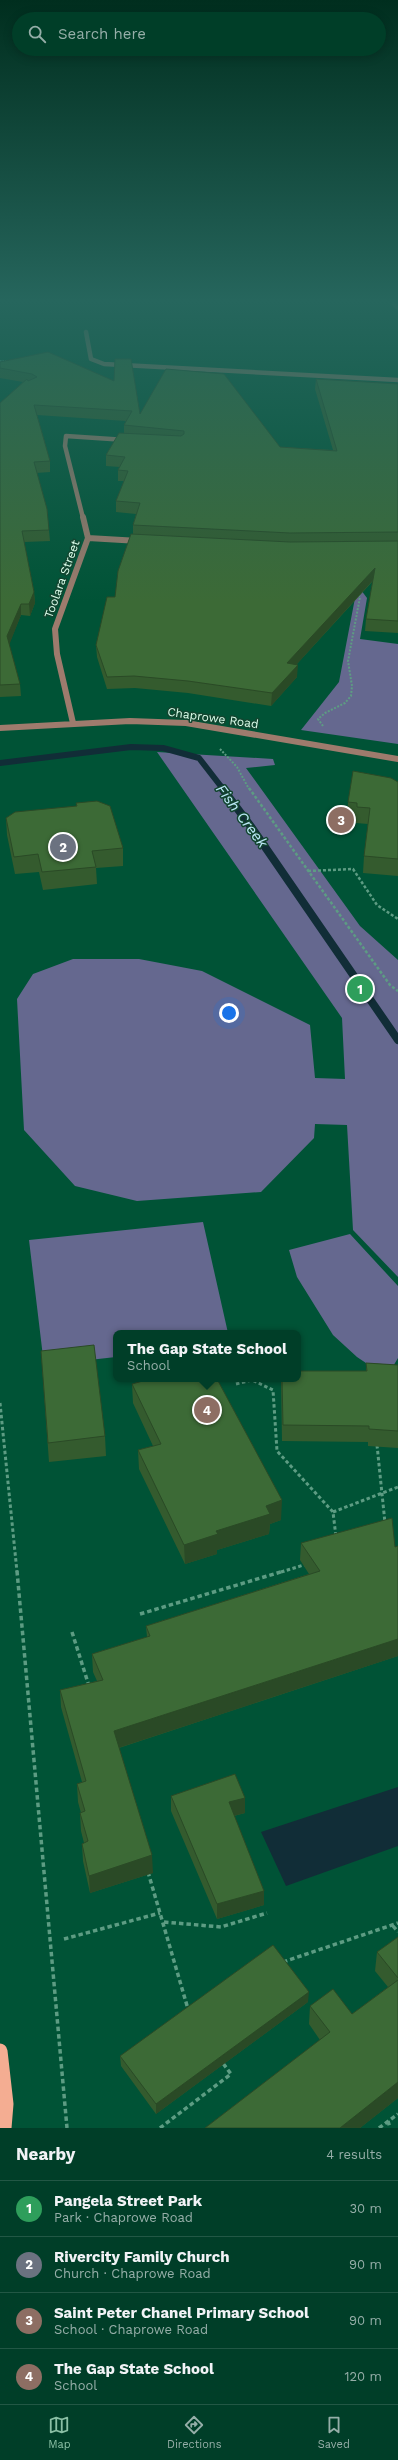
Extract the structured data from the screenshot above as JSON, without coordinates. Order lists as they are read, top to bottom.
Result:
{
  "streets": {
    "street": ["Toolara Street", "Chaprowe Road"]
  },
  "crossings": [
    ["Toolara Street", "Chaprowe Road"]
  ],
  "water": ["Fish Creek"],
  "page": {
    "search": "Search here",
    "pins": [
      "3",
      "2",
      "1",
      "4"
    ],
    "popup": ["The Gap State School", "School"],
    "heading": ["Nearby", "4 results"],
    "list": [
      {
        "mark": "1",
        "name": "Pangela Street Park",
        "note": "Park · Chaprowe Road",
        "value": "30 m"
      },
      {
        "mark": "2",
        "name": "Rivercity Family Church",
        "note": "Church · Chaprowe Road",
        "value": "90 m"
      },
      {
        "mark": "3",
        "name": "Saint Peter Chanel Primary School",
        "note": "School · Chaprowe Road",
        "value": "90 m"
      },
      {
        "mark": "4",
        "name": "The Gap State School",
        "note": "School",
        "value": "120 m"
      }
    ],
    "nav": ["Map", "Directions", "Saved"]
  }
}
